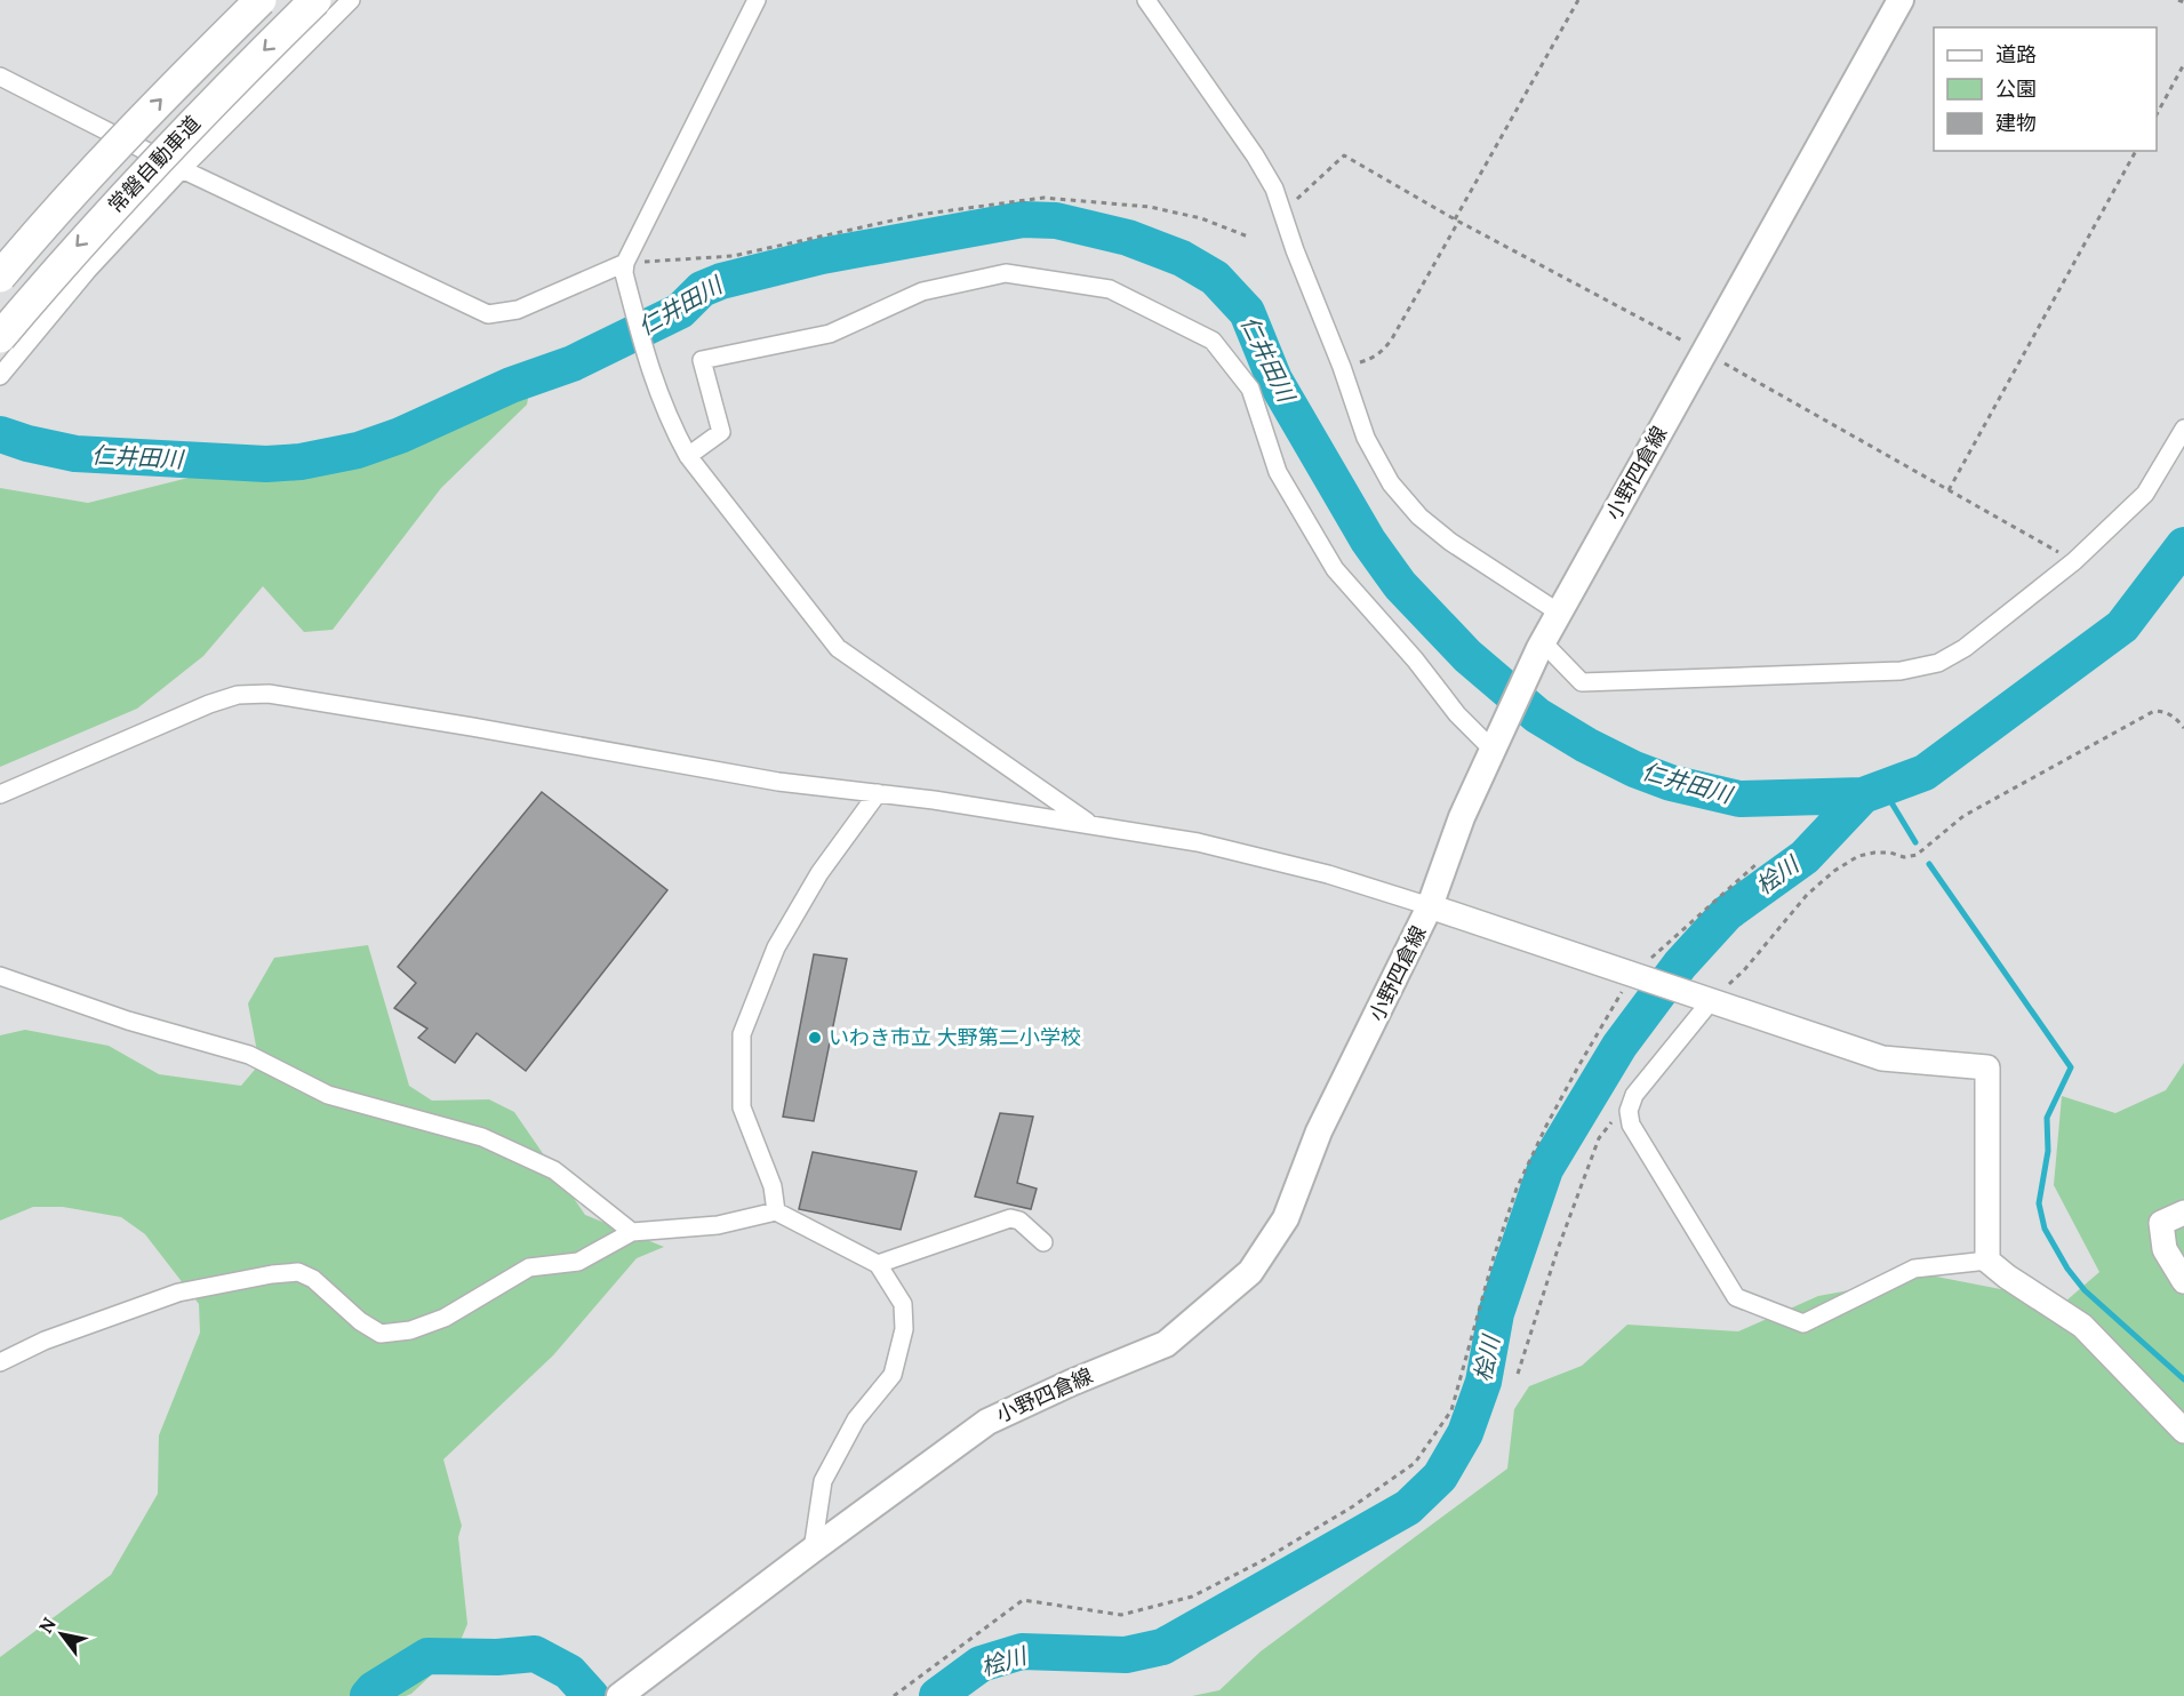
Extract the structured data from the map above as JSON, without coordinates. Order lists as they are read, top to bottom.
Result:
{
  "streets": {
    "highway": ["常磐自動車道"],
    "main road": ["小野四倉線"]
  },
  "water": ["仁井田川", "桧川"],
  "places": ["いわき市立 大野第二小学校"],
  "legend": ["道路", "公園", "建物"],
  "north": "top left"
}
